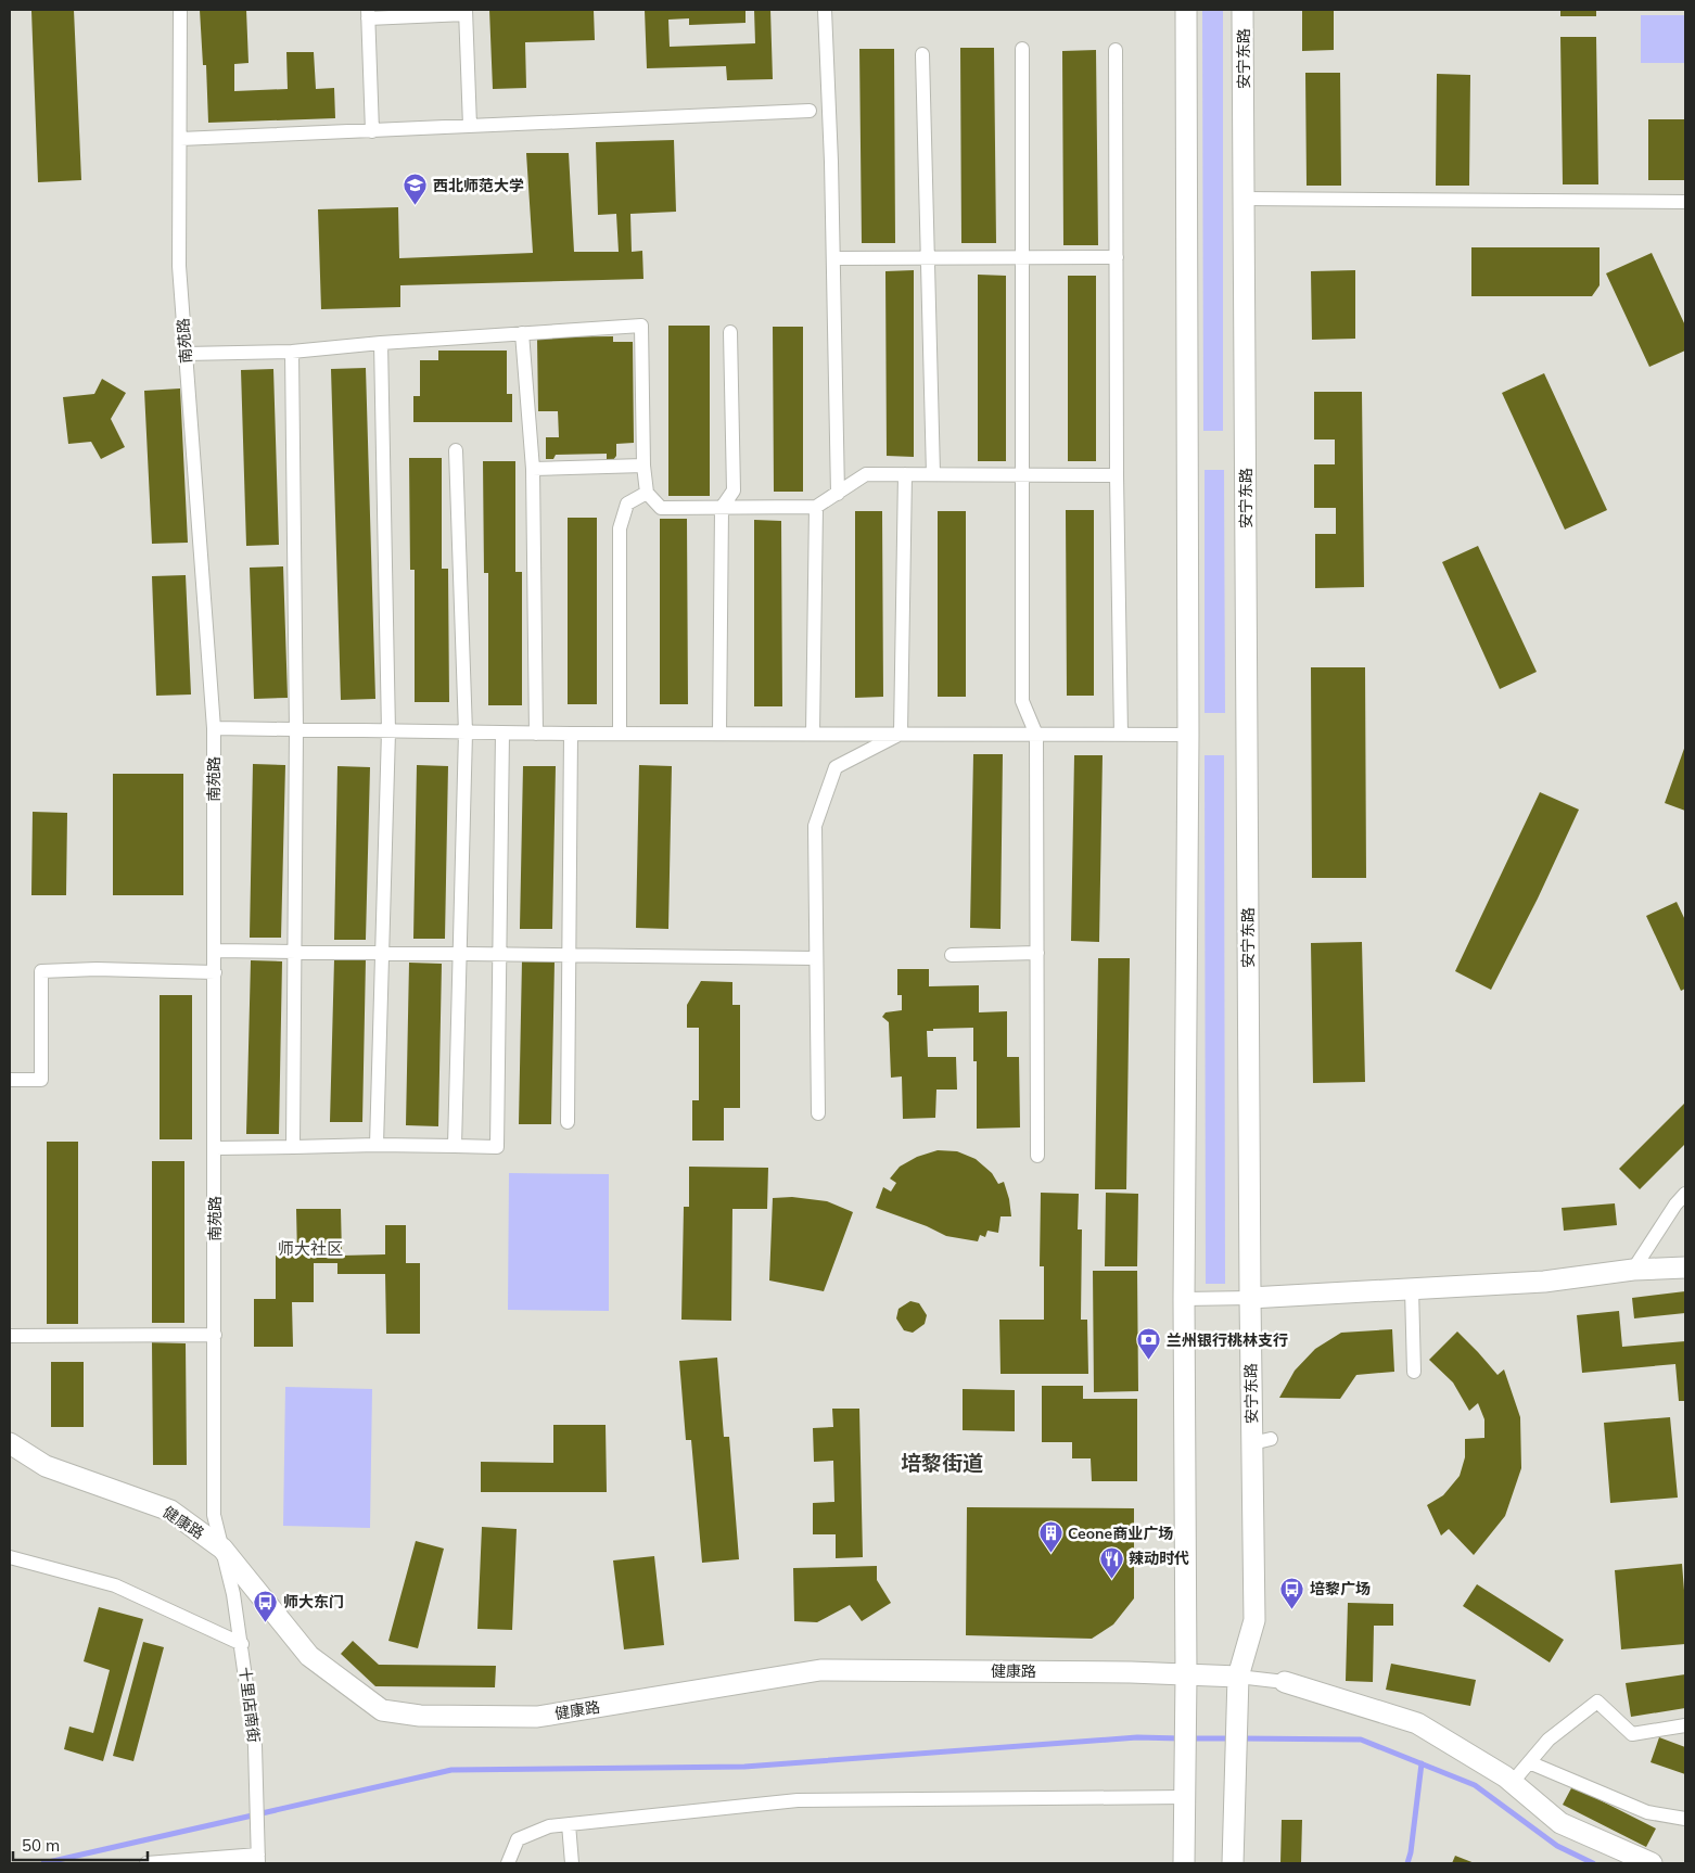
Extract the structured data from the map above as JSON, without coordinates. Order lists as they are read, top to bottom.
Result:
{
  "streets": {
    "main road": ["安宁东路", "健康路"],
    "street": ["南苑路", "十里店南街"]
  },
  "crossings": [
    ["安宁东路", "健康路"],
    ["南苑路", "健康路"],
    ["南苑路", "十里店南街"],
    ["健康路", "十里店南街"]
  ],
  "districts": ["师大社区", "培黎街道"],
  "places": {
    "school or university": ["西北师范大学"],
    "bank": ["兰州银行桃林支行"],
    "building": ["Ceone商业广场"],
    "restaurant": ["辣动时代"],
    "bus stop": ["培黎广场", "师大东门"]
  },
  "scale_bar": "50 m"
}
